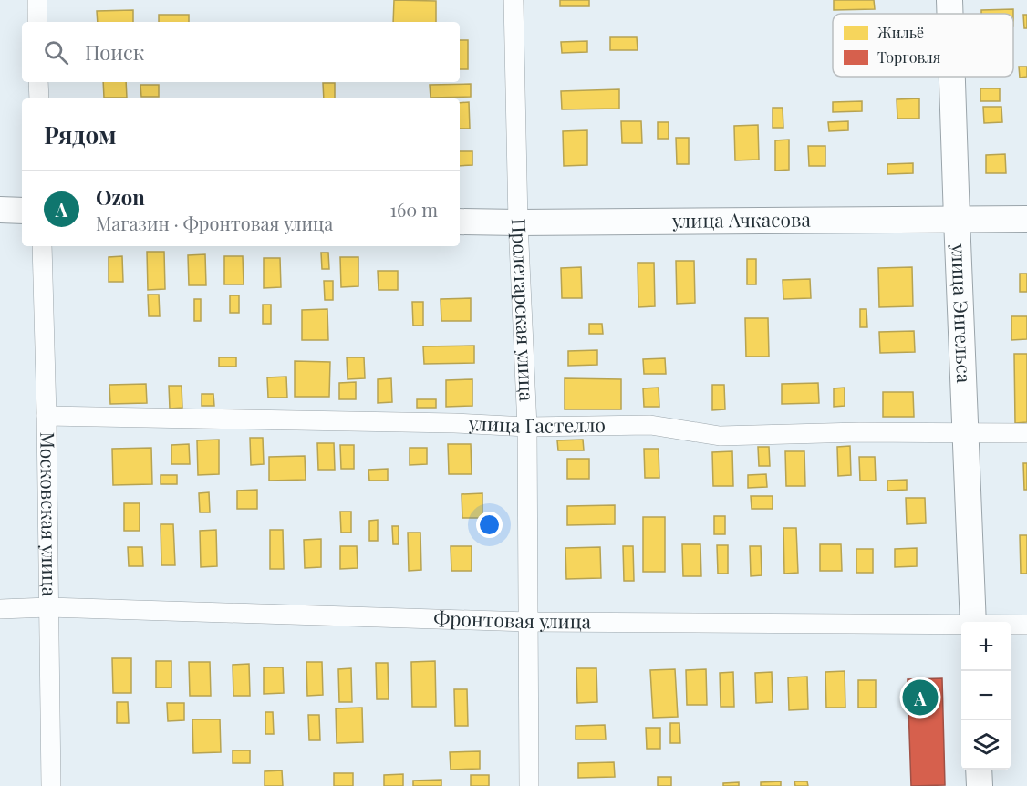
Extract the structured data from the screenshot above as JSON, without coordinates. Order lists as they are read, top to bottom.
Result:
{
  "streets": {
    "main road": ["улица Ачкасова", "улица Энгельса"],
    "street": [
      "Пролетарская улица",
      "улица Гастелло",
      "Московская улица",
      "Фронтовая улица"
    ]
  },
  "crossings": [
    ["улица Ачкасова", "Пролетарская улица"],
    ["улица Ачкасова", "улица Энгельса"],
    ["Пролетарская улица", "улица Гастелло"],
    ["Пролетарская улица", "Фронтовая улица"],
    ["улица Энгельса", "улица Гастелло"],
    ["улица Гастелло", "Московская улица"],
    ["Московская улица", "Фронтовая улица"]
  ],
  "legend": ["Жильё", "Торговля"],
  "page": {
    "search": "Поиск",
    "heading": "Рядом",
    "list": [
      {
        "mark": "A",
        "name": "Ozon",
        "note": "Магазин · Фронтовая улица",
        "value": "160 m"
      }
    ],
    "map_buttons": ["+", "−"],
    "pins": "A"
  }
}
